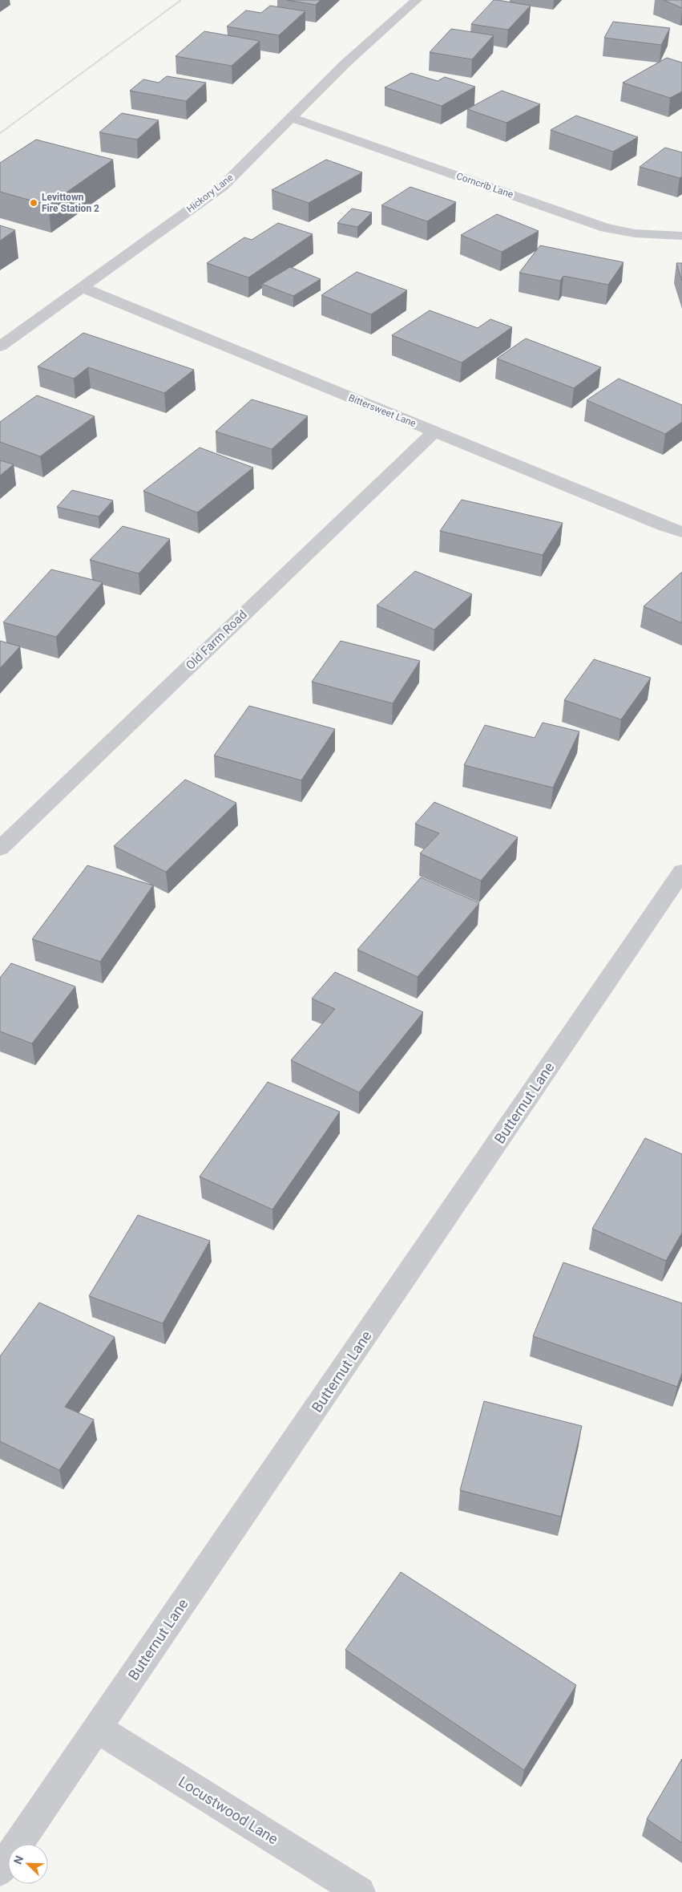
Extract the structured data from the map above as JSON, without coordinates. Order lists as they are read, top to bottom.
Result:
{
  "streets": {
    "street": [
      "Corncrib Lane",
      "Hickory Lane",
      "Bittersweet Lane",
      "Old Farm Road",
      "Butternut Lane",
      "Locustwood Lane"
    ]
  },
  "crossings": [
    ["Corncrib Lane", "Hickory Lane"],
    ["Hickory Lane", "Bittersweet Lane"],
    ["Bittersweet Lane", "Old Farm Road"],
    ["Butternut Lane", "Locustwood Lane"]
  ],
  "places": ["Levittown Fire Station 2"],
  "north": "top left"
}
